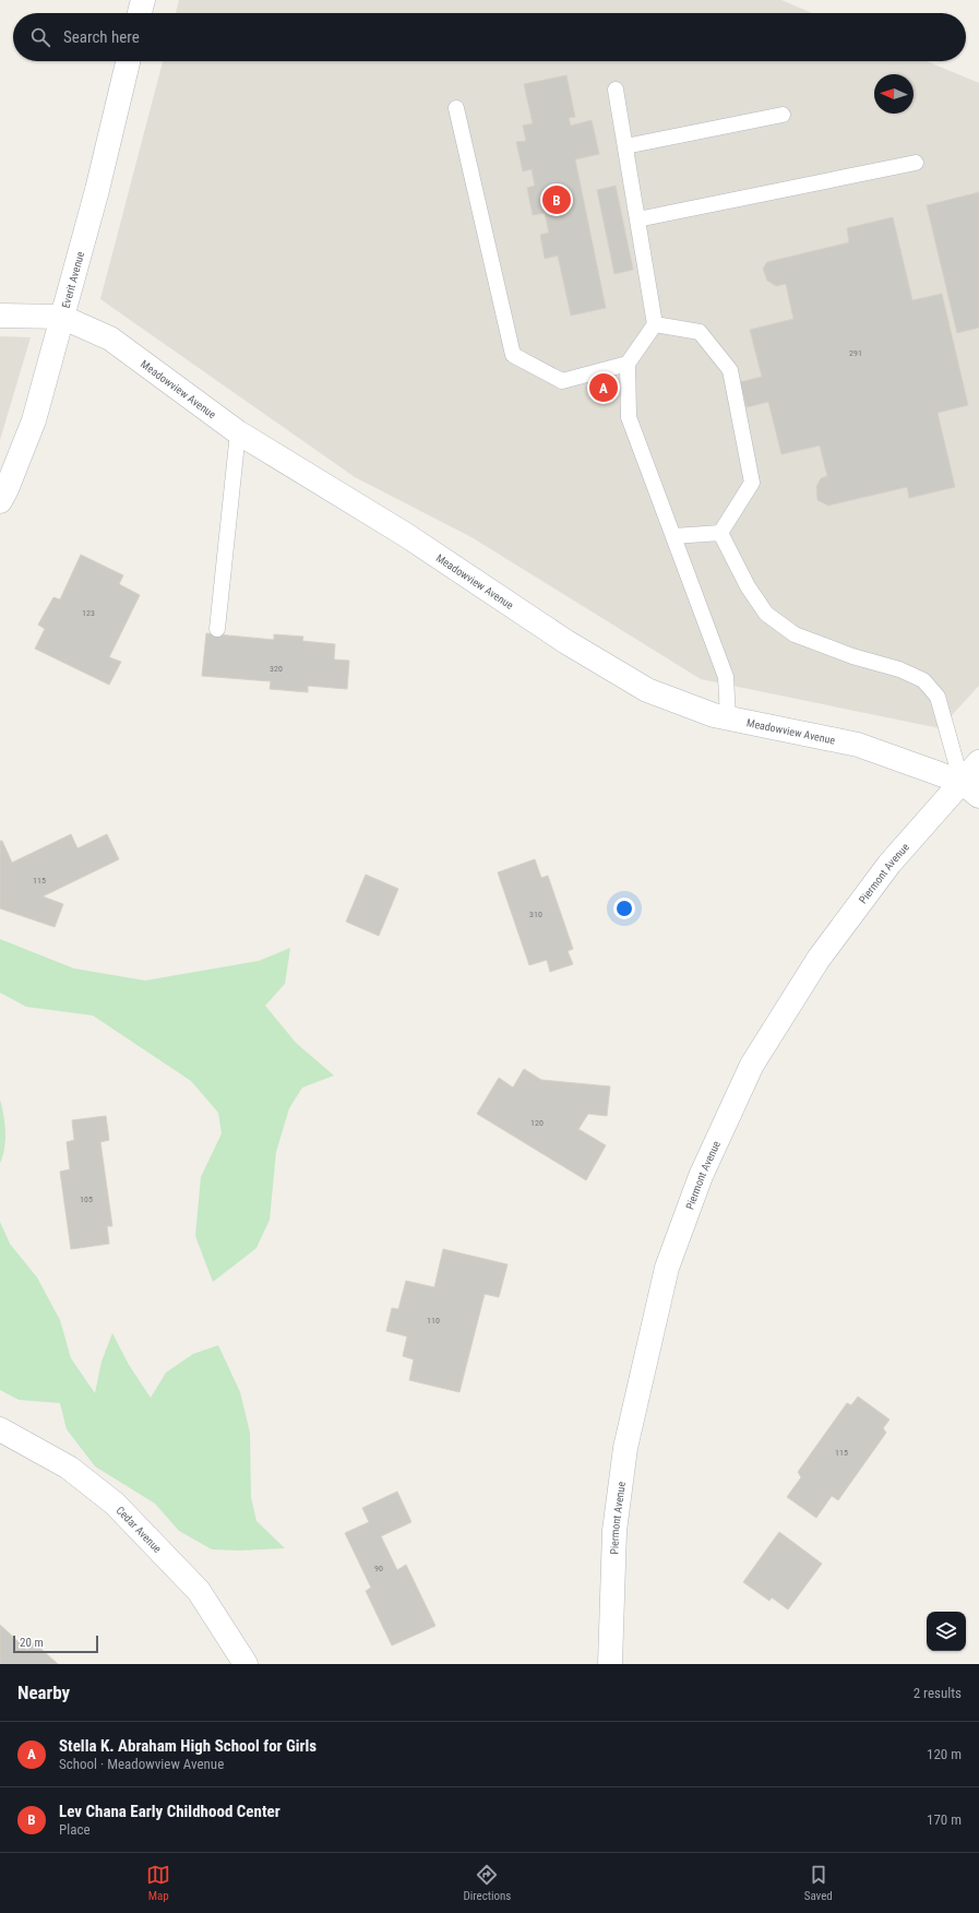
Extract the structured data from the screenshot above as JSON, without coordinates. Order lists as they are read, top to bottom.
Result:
{
  "streets": {
    "street": [
      "Everit Avenue",
      "Meadowview Avenue",
      "Piermont Avenue",
      "Cedar Avenue"
    ]
  },
  "crossings": [
    ["Everit Avenue", "Meadowview Avenue"],
    ["Meadowview Avenue", "Piermont Avenue"]
  ],
  "house_numbers": [
    "291",
    "123",
    "320",
    "115",
    "310",
    "120",
    "105",
    "110",
    "115",
    "90"
  ],
  "scale_bar": "20 m",
  "north": "left",
  "page": {
    "search": "Search here",
    "pins": ["B", "A"],
    "scale": "20 m",
    "heading": ["Nearby", "2 results"],
    "list": [
      {
        "mark": "A",
        "name": "Stella K. Abraham High School for Girls",
        "note": "School · Meadowview Avenue",
        "value": "120 m"
      },
      {
        "mark": "B",
        "name": "Lev Chana Early Childhood Center",
        "note": "Place",
        "value": "170 m"
      }
    ],
    "nav": ["Map", "Directions", "Saved"]
  }
}
